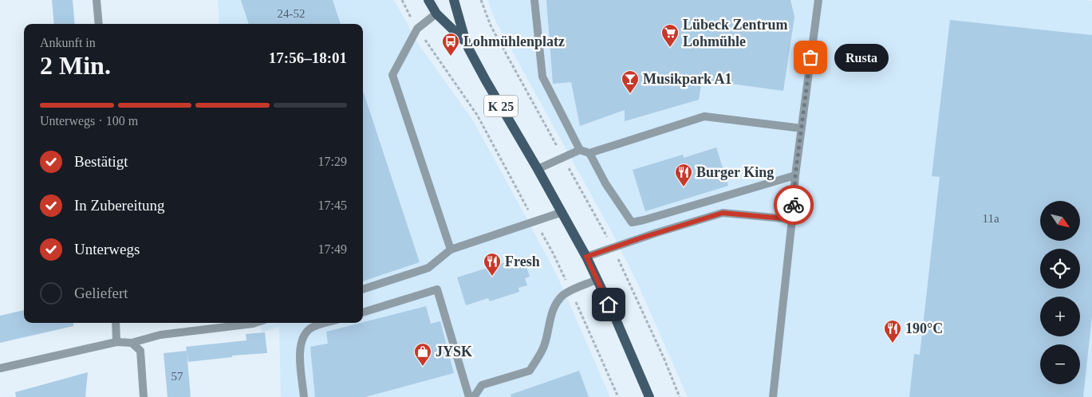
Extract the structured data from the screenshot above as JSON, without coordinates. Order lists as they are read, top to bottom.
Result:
{
  "streets": {
    "main road": ["K 25"]
  },
  "places": {
    "supermarket": ["Lübeck Zentrum Lohmühle"],
    "bus stop": ["Lohmühlenplatz"],
    "other": ["Rusta"],
    "bar": ["Musikpark A1"],
    "restaurant": ["Burger King", "Fresh", "190°C"],
    "shop": ["JYSK"]
  },
  "house_numbers": ["24-52", "11a", "57"],
  "north": "bottom right",
  "page": {
    "heading": ["2 Min.", "Ankunft in", "17:56–18:01"],
    "bubble": "Rusta",
    "bar": "Unterwegs · 100 m",
    "list": [
      ["Bestätigt", "17:29"],
      ["In Zubereitung", "17:45"],
      ["Unterwegs", "17:49"],
      "Geliefert"
    ],
    "map_buttons": ["+", "−"]
  }
}
